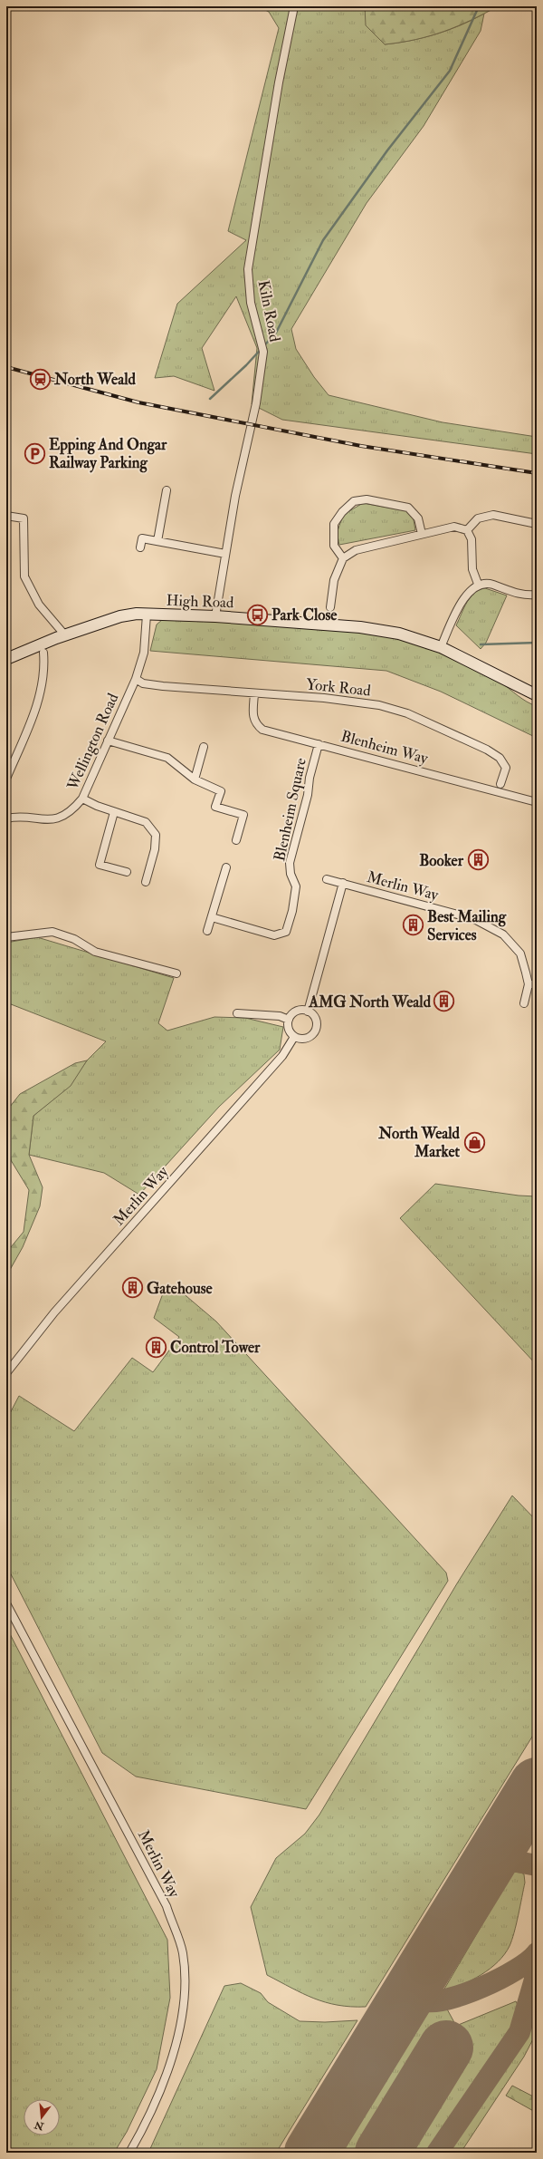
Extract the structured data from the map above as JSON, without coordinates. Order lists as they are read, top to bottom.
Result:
{
  "streets": {
    "main road": ["High Road"],
    "street": [
      "Kiln Road",
      "York Road",
      "Wellington Road",
      "Blenheim Way",
      "Blenheim Square",
      "Merlin Way"
    ]
  },
  "crossings": [
    ["Kiln Road", "High Road"],
    ["High Road", "Wellington Road"],
    ["York Road", "Wellington Road"],
    ["York Road", "Blenheim Way"],
    ["Blenheim Way", "Blenheim Square"]
  ],
  "places": {
    "station": ["North Weald"],
    "parking": ["Epping And Ongar Railway Parking"],
    "bus stop": ["Park Close"],
    "building": [
      "Booker",
      "Best Mailing Services",
      "AMG North Weald",
      "Gatehouse",
      "Control Tower"
    ],
    "shop": ["North Weald Market"]
  },
  "north": "bottom"
}
